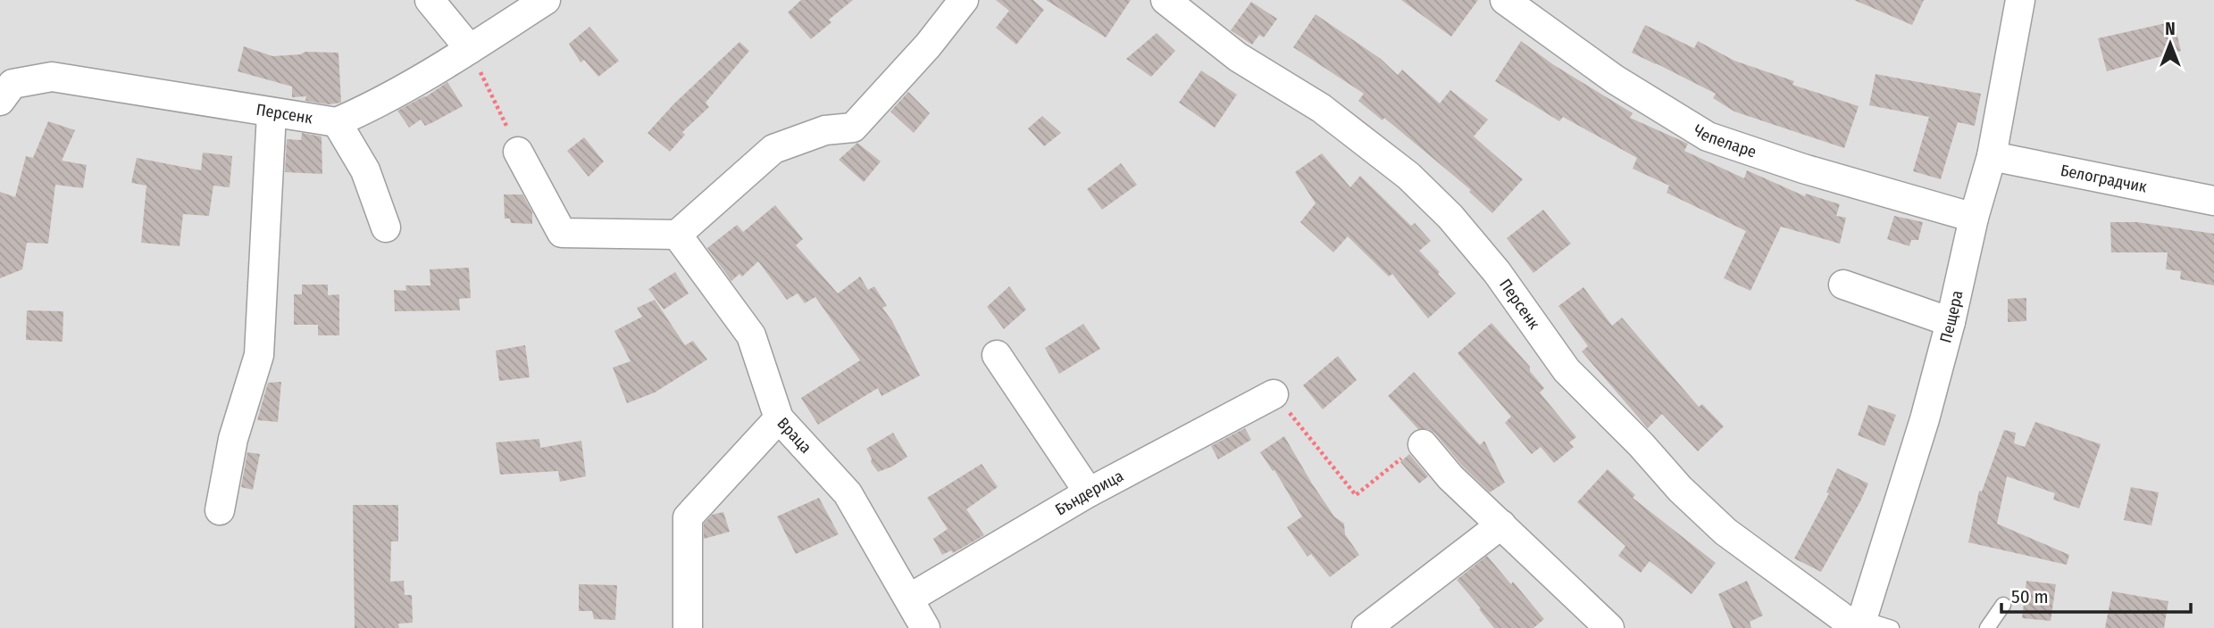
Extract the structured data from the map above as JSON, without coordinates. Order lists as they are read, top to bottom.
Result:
{
  "streets": {
    "street": [
      "Персенк",
      "Чепеларе",
      "Белоградчик",
      "Пещера",
      "Враца",
      "Бъндерица"
    ]
  },
  "crossings": [
    ["Персенк", "Пещера"],
    ["Чепеларе", "Пещера"],
    ["Белоградчик", "Пещера"],
    ["Враца", "Бъндерица"]
  ],
  "scale_bar": "50 m",
  "north": "top"
}
